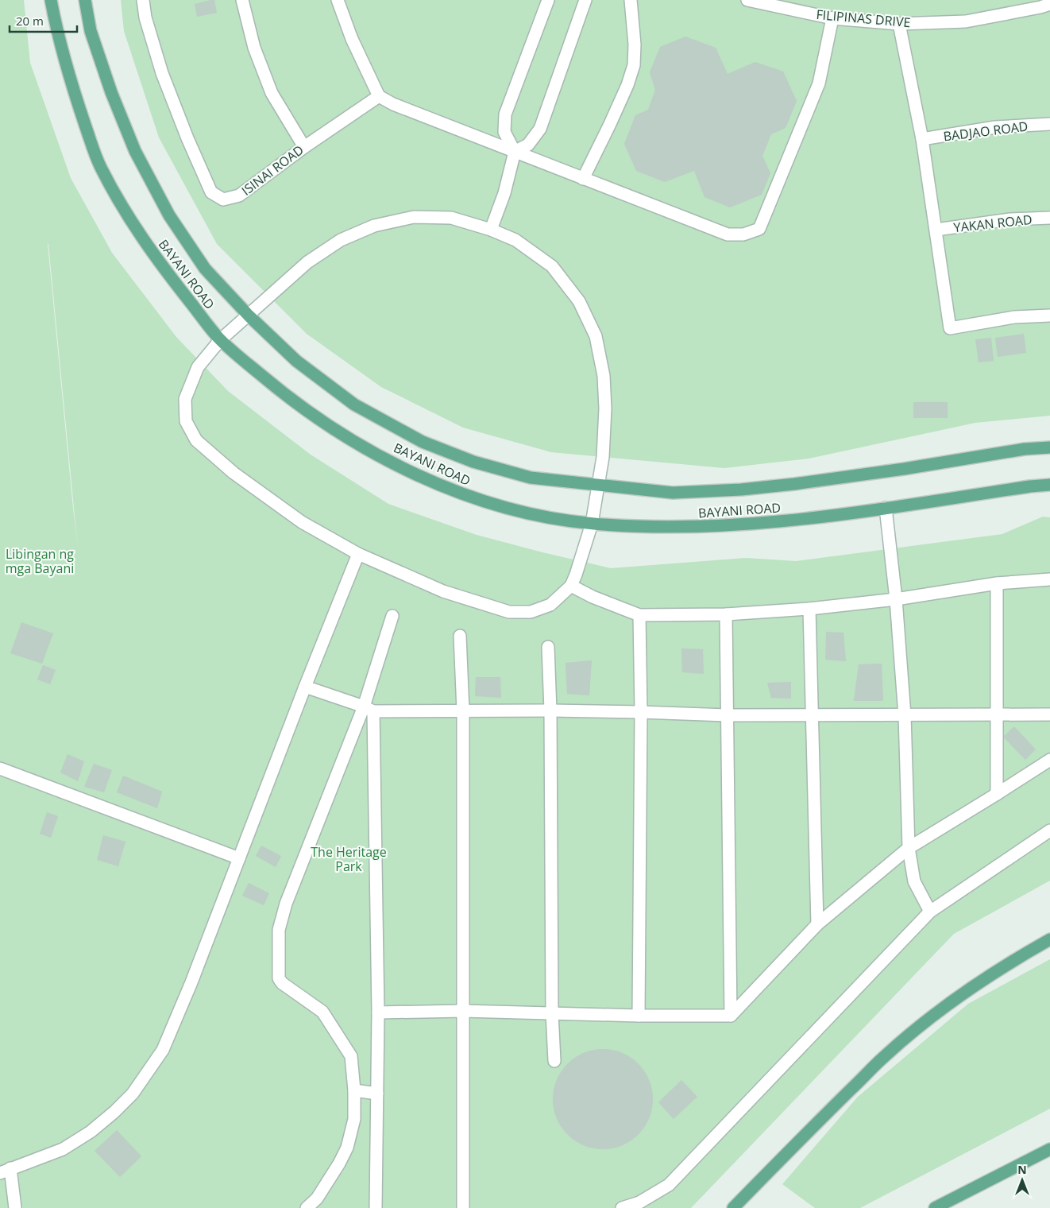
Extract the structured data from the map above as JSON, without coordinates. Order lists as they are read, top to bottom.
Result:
{
  "streets": {
    "main road": ["BAYANI ROAD"],
    "street": [
      "FILIPINAS DRIVE",
      "BADJAO ROAD",
      "ISINAI ROAD",
      "YAKAN ROAD"
    ]
  },
  "parks": ["Libingan ng mga Bayani", "The Heritage Park"],
  "scale_bar": "20 m",
  "north": "top"
}
